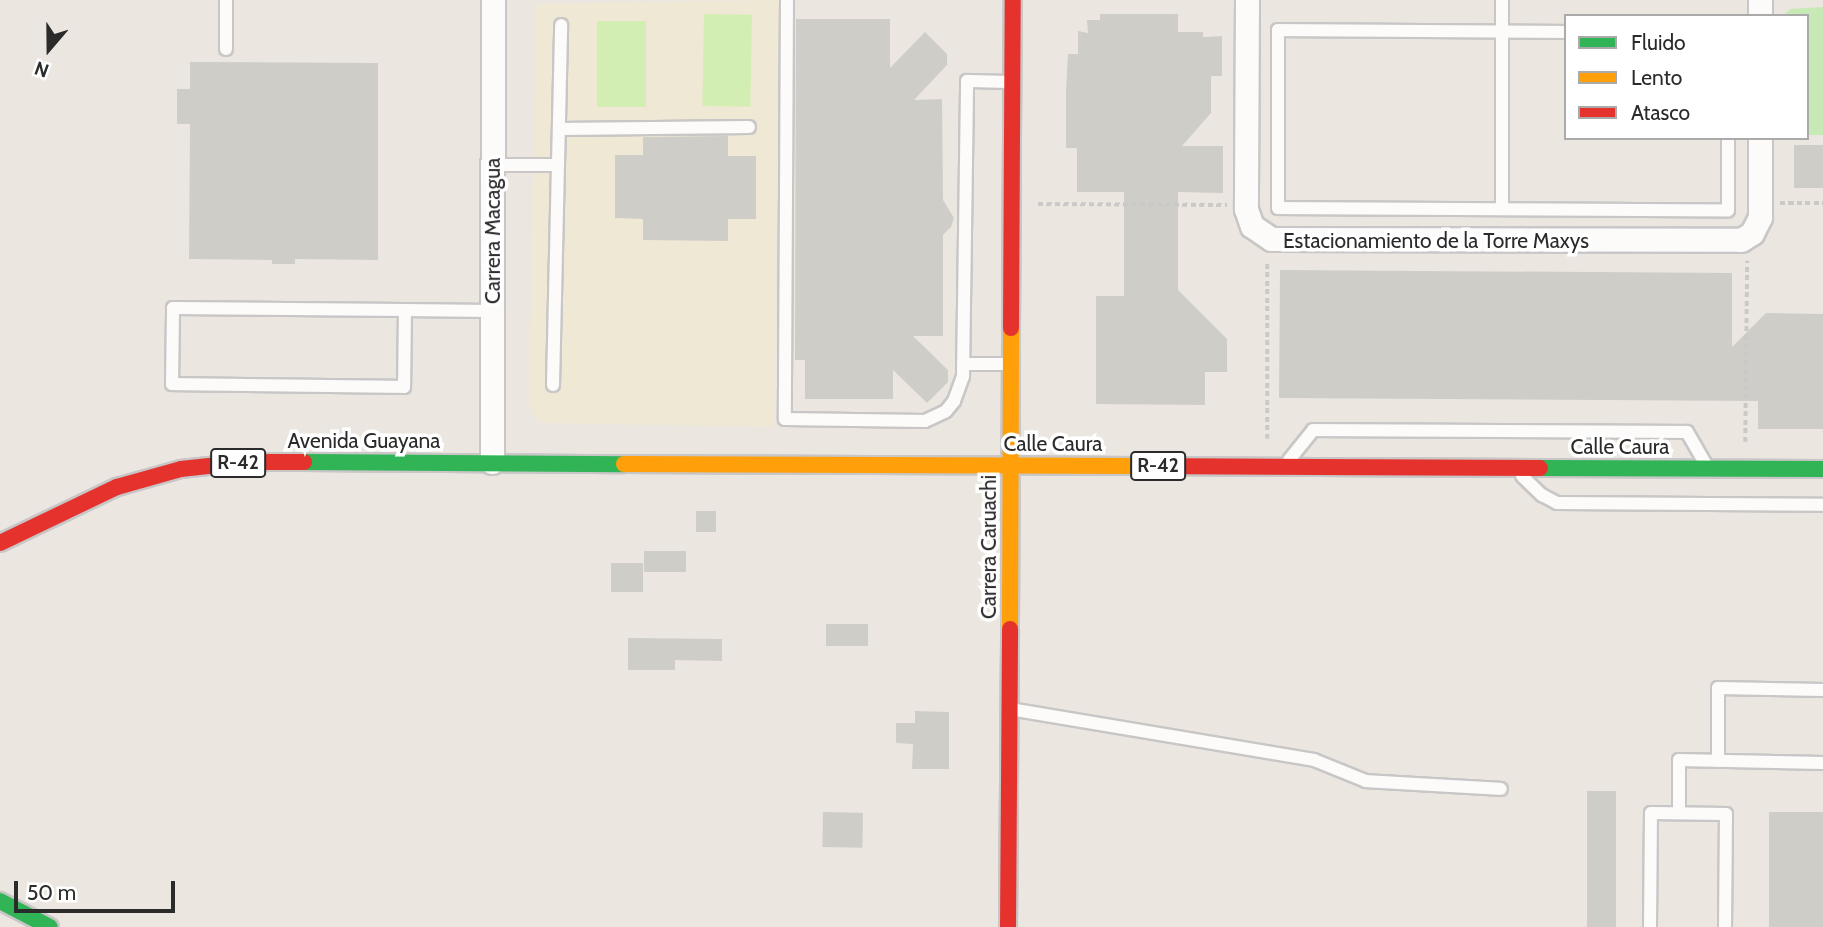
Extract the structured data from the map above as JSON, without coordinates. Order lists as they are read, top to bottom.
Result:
{
  "streets": {
    "main road": [
      "Avenida Guayana",
      "Calle Caura",
      "R-42",
      "Carrera Caruachi"
    ],
    "street": ["Carrera Macagua", "Estacionamiento de la Torre Maxys"]
  },
  "crossings": [
    ["Carrera Macagua", "Avenida Guayana"],
    ["Carrera Macagua", "Calle Caura"],
    ["Avenida Guayana", "Calle Caura"],
    ["Calle Caura", "Carrera Caruachi"]
  ],
  "legend": ["Fluido", "Lento", "Atasco"],
  "scale_bar": "50 m",
  "north": "bottom"
}
